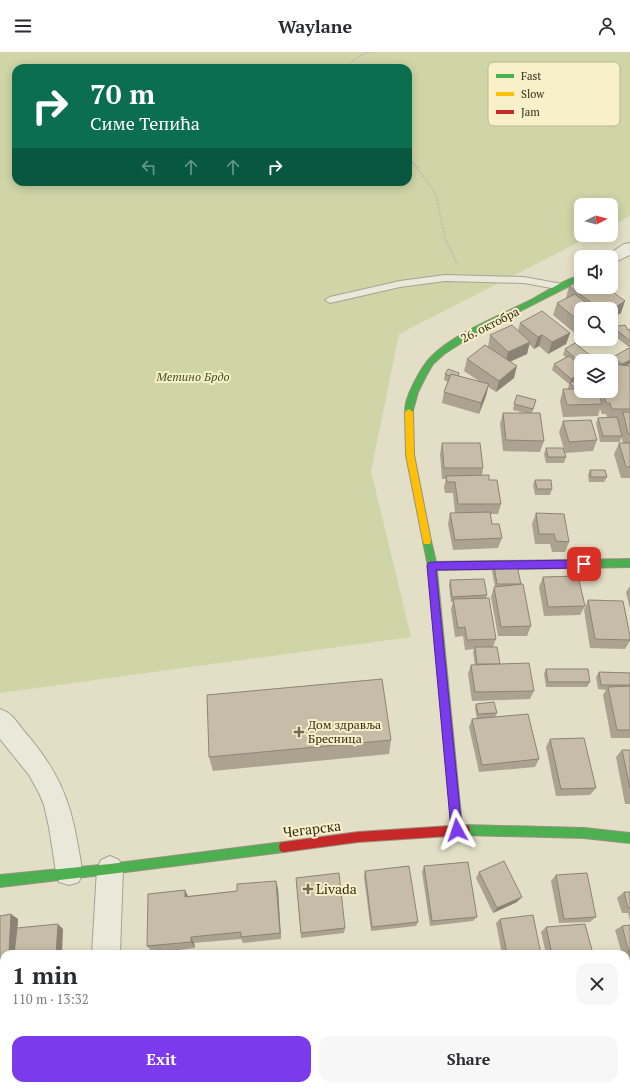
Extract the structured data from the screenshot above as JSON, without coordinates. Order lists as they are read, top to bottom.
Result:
{
  "streets": {
    "street": ["26. октобра", "Чегарска"]
  },
  "crossings": [
    ["26. октобра", "Чегарска"]
  ],
  "parks": ["Метино Брдо"],
  "places": {
    "health": ["Дом здравља Бресница", "Livada"]
  },
  "legend": ["Fast", "Slow", "Jam"],
  "north": "right",
  "page": {
    "header": "Waylane",
    "turn": ["70 m", "Симе Тепића"],
    "heading": ["1 min", "110 m · 13:32"],
    "buttons": ["Exit", "Share"]
  }
}
